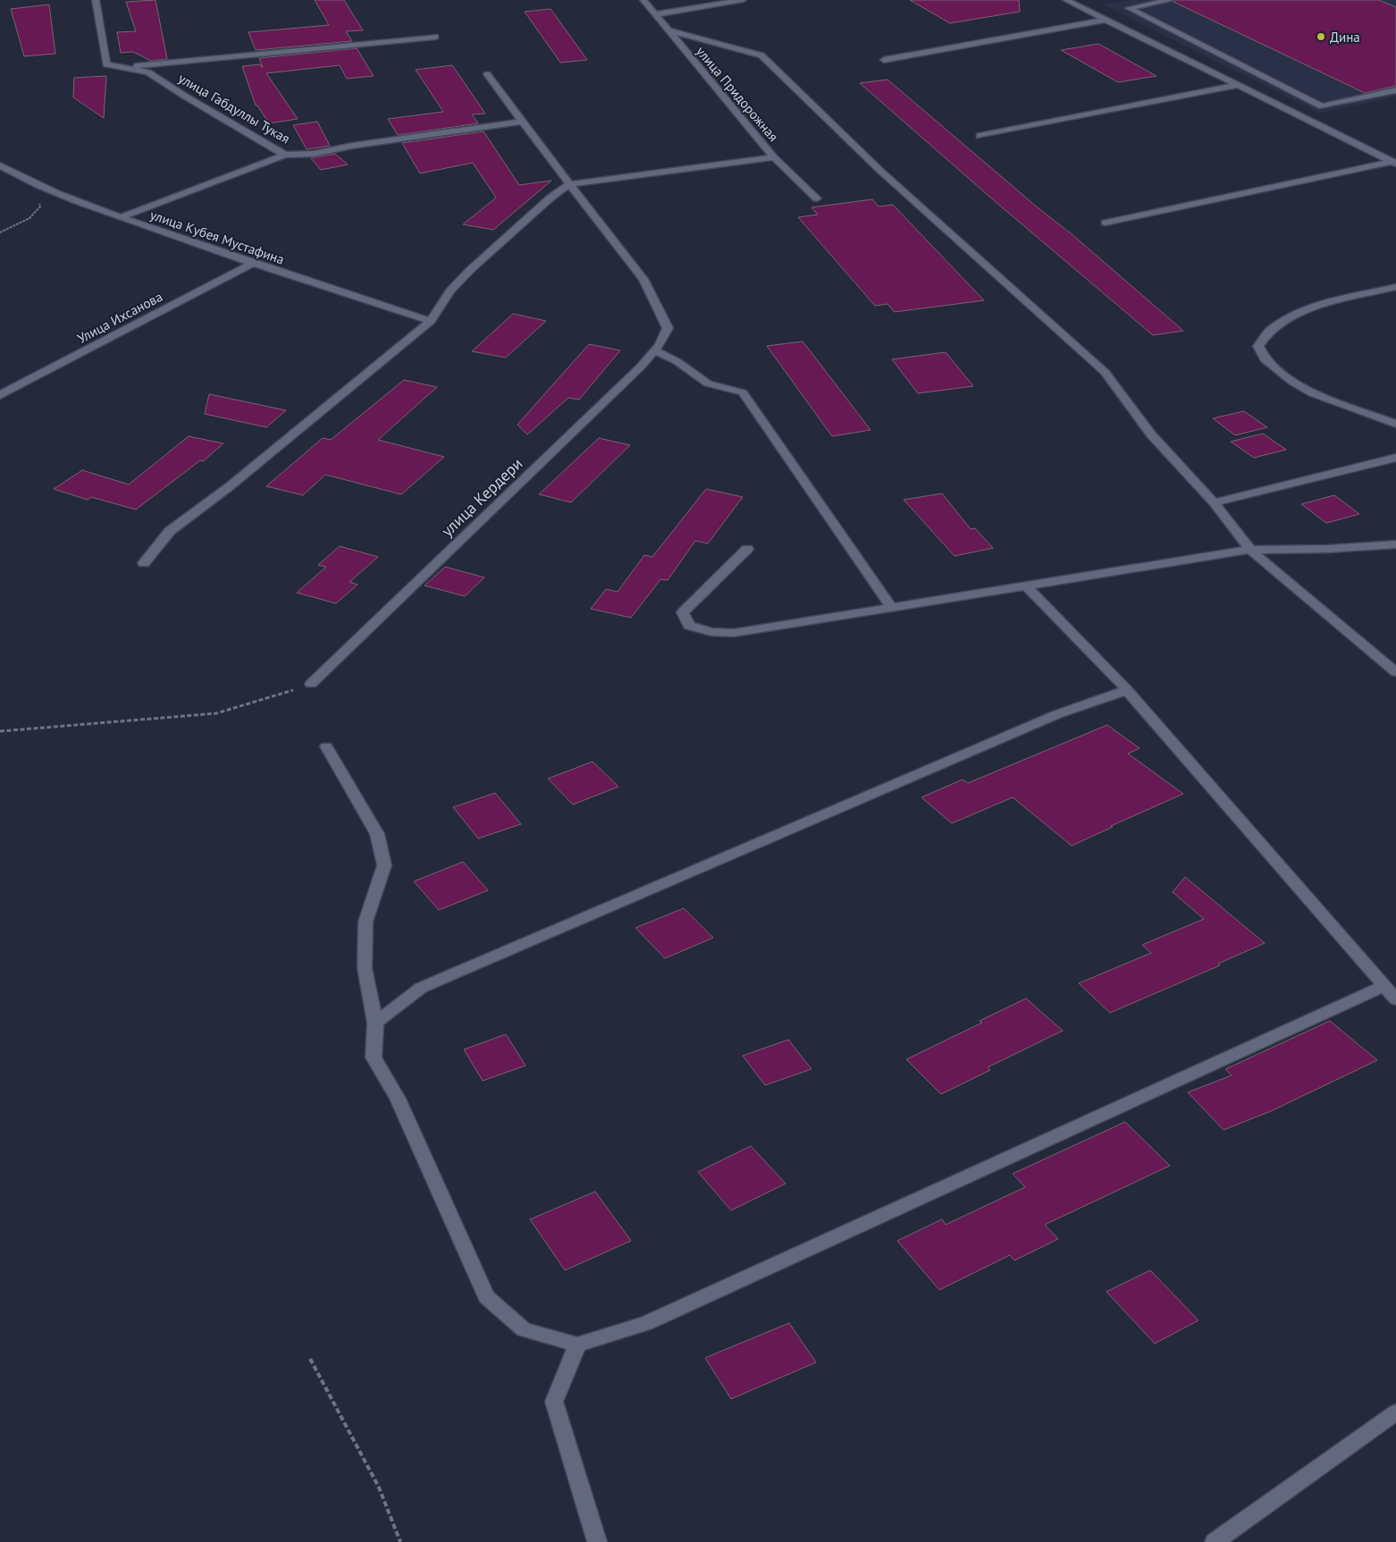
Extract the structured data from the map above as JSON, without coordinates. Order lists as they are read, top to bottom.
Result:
{
  "streets": {
    "street": [
      "улица Придорожная",
      "улица Габдуллы Тукая",
      "улица Кубея Мустафина",
      "Улица Ихсанова",
      "улица Кердери"
    ]
  },
  "crossings": [
    ["улица Кубея Мустафина", "Улица Ихсанова"]
  ],
  "places": ["Дина"]
}
